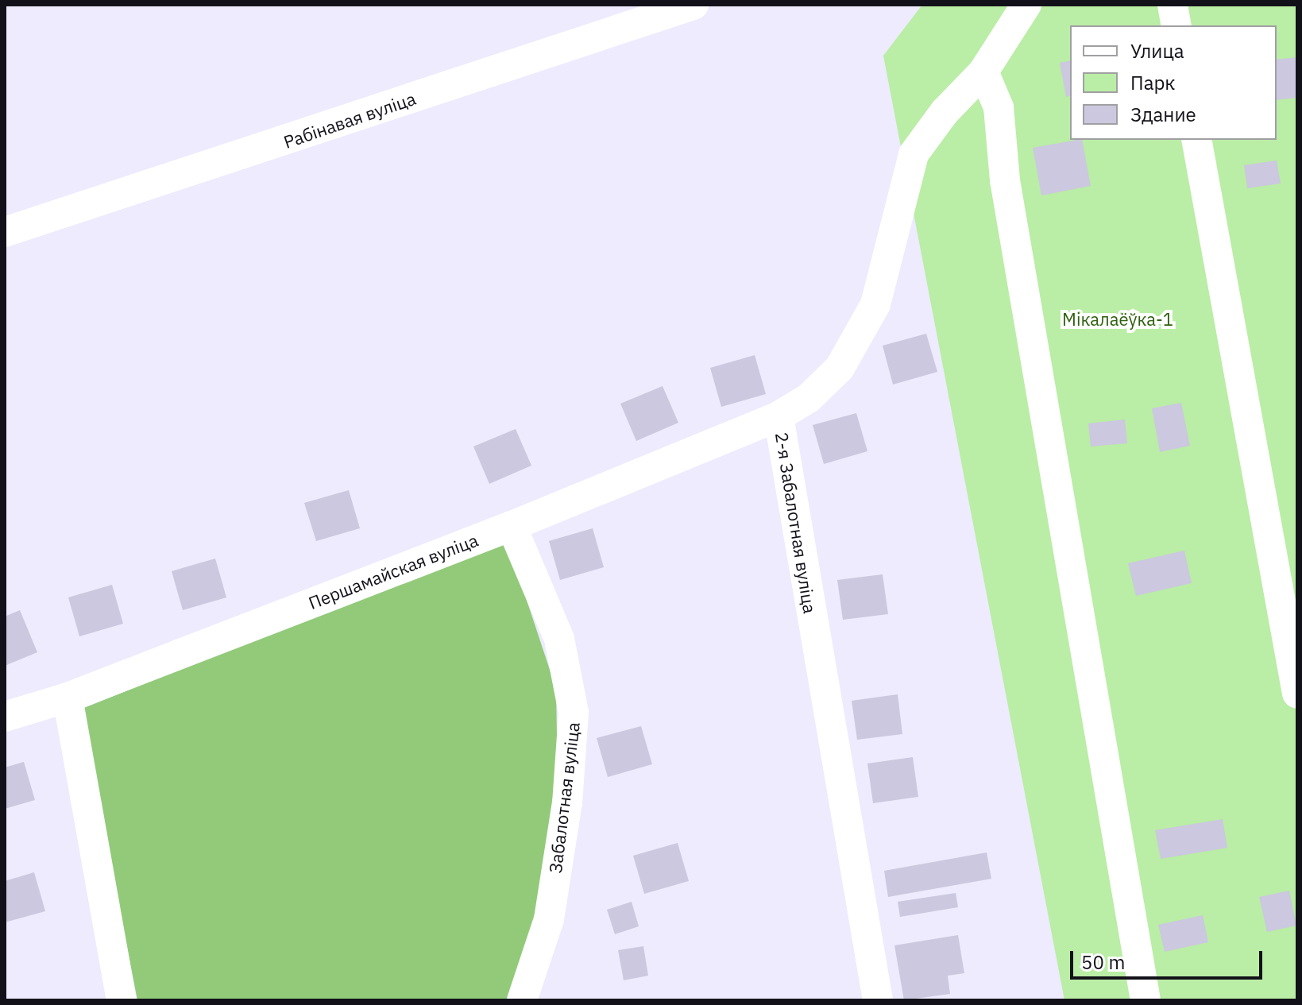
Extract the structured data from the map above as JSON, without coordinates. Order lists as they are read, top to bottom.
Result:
{
  "streets": {
    "street": [
      "Рабінавая вуліца",
      "2-я Забалотная вуліца",
      "Першамайская вуліца",
      "Забалотная вуліца"
    ]
  },
  "crossings": [
    ["2-я Забалотная вуліца", "Першамайская вуліца"],
    ["Першамайская вуліца", "Забалотная вуліца"]
  ],
  "parks": ["Мікалаёўка-1"],
  "legend": ["Улица", "Парк", "Здание"],
  "scale_bar": "50 m"
}
